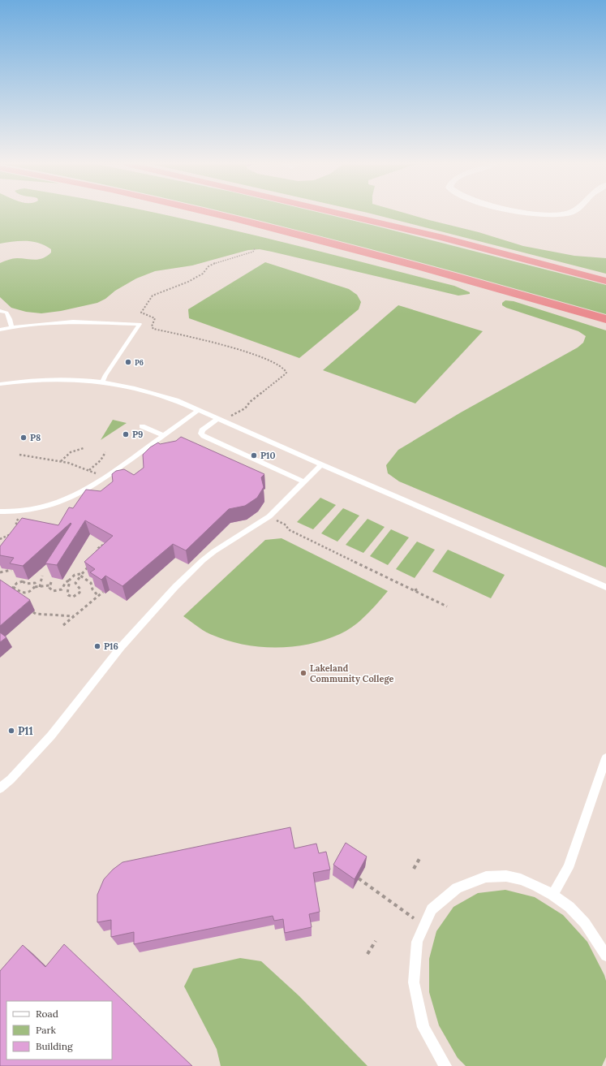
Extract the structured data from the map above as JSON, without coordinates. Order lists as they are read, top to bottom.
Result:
{
  "places": [
    "P6",
    "P9",
    "P8",
    "P10",
    "P16",
    "Lakeland Community College",
    "P11"
  ],
  "legend": ["Road", "Park", "Building"]
}
